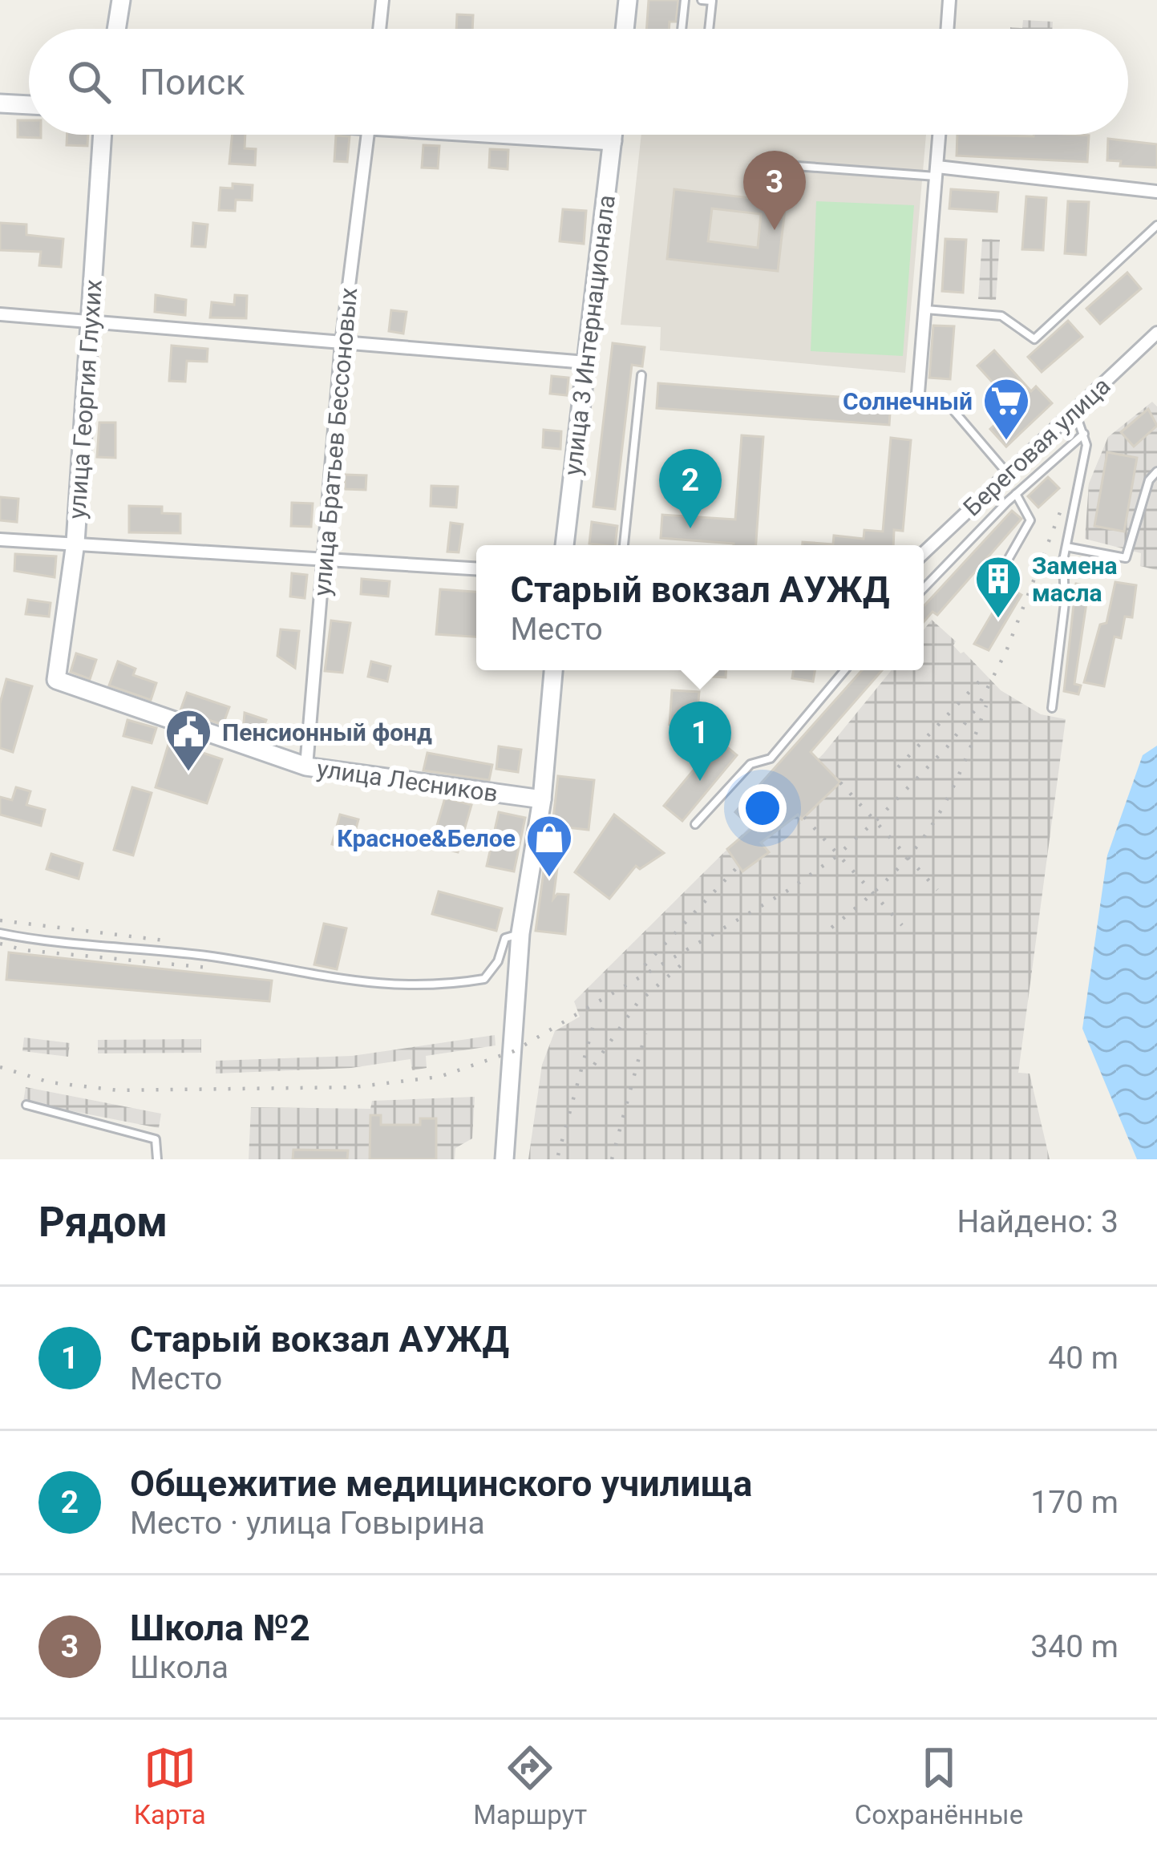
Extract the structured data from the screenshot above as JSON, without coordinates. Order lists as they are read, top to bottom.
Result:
{
  "streets": {
    "street": [
      "улица 3 Интернационала",
      "улица Георгия Глухих",
      "улица Братьев Бессоновых",
      "Береговая улица",
      "улица Лесников"
    ]
  },
  "crossings": [
    ["улица Георгия Глухих", "улица Лесников"],
    ["улица Братьев Бессоновых", "улица Лесников"]
  ],
  "places": {
    "supermarket": ["Солнечный"],
    "building": ["Замена масла"],
    "public building": ["Пенсионный фонд"],
    "shop": ["Красное&Белое"]
  },
  "page": {
    "search": "Поиск",
    "pins": ["3", "2", "1"],
    "popup": ["Старый вокзал АУЖД", "Место"],
    "heading": ["Рядом", "Найдено: 3"],
    "list": [
      {
        "mark": "1",
        "name": "Старый вокзал АУЖД",
        "note": "Место",
        "value": "40 m"
      },
      {
        "mark": "2",
        "name": "Общежитие медицинского училища",
        "note": "Место · улица Говырина",
        "value": "170 m"
      },
      {
        "mark": "3",
        "name": "Школа №2",
        "note": "Школа",
        "value": "340 m"
      }
    ],
    "nav": ["Карта", "Маршрут", "Сохранённые"]
  }
}
